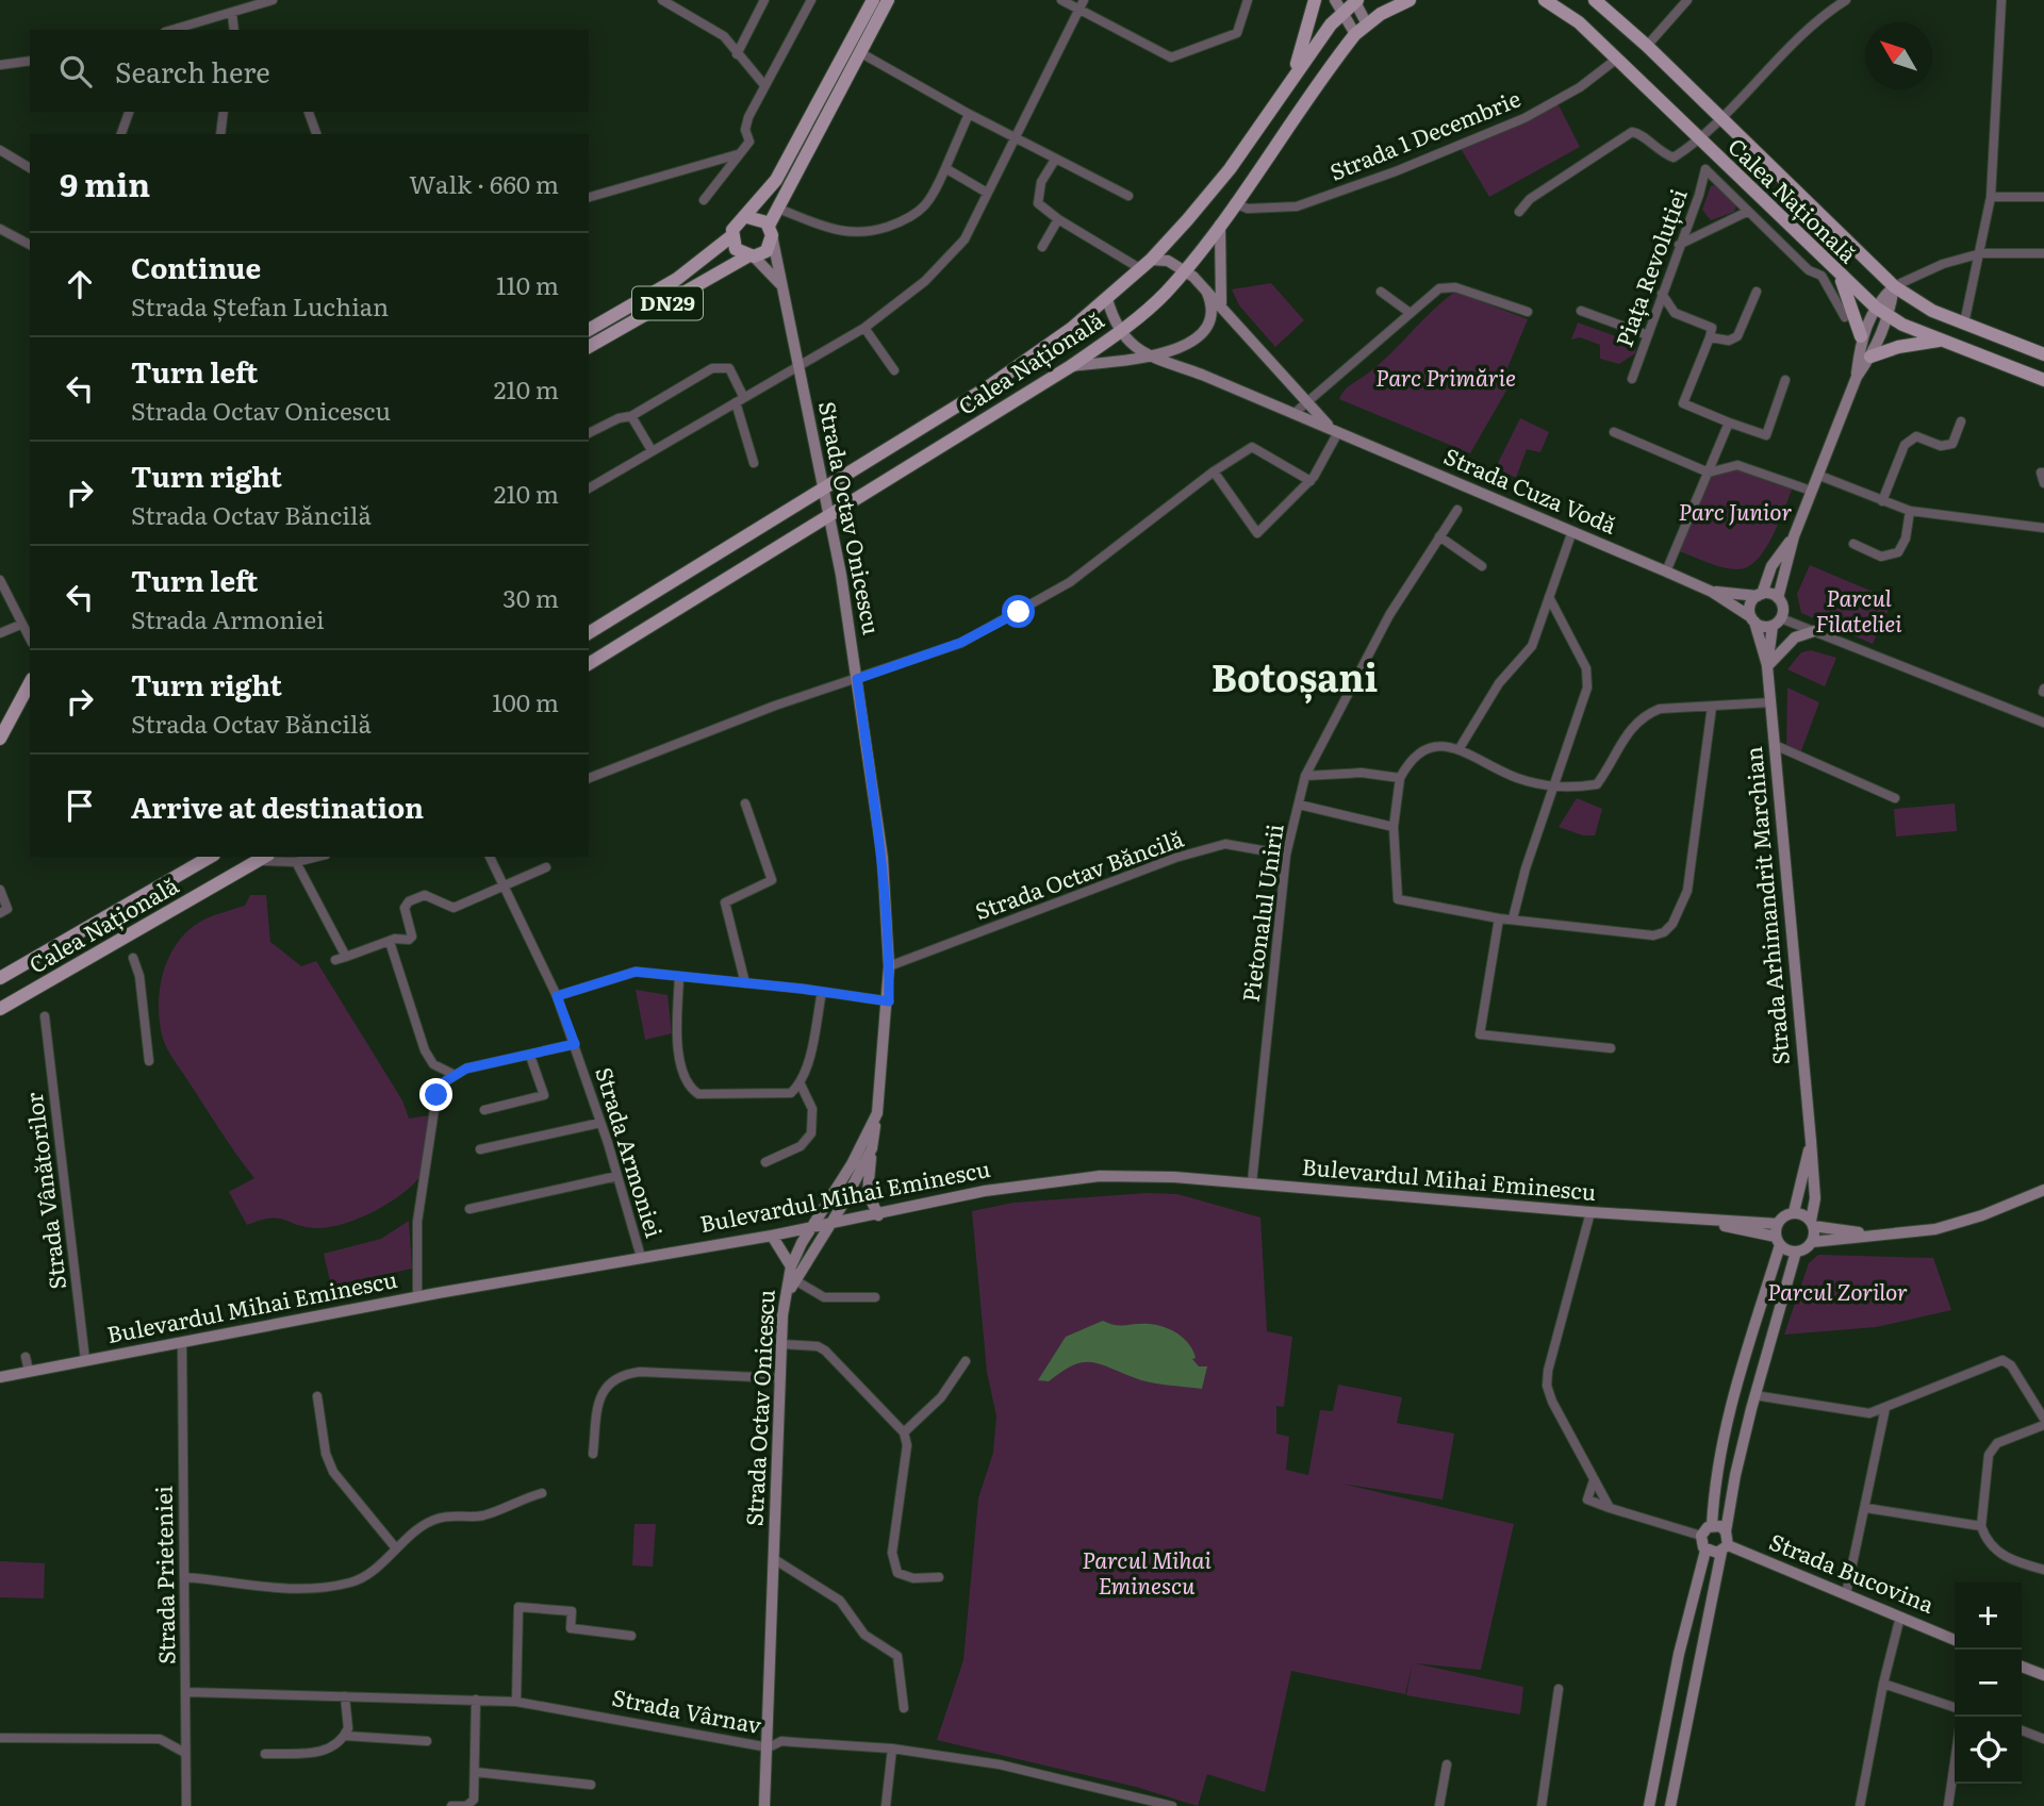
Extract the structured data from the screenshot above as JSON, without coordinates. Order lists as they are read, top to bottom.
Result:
{
  "streets": {
    "main road": [
      "Calea Națională",
      "DN29",
      "Strada Cuza Vodă",
      "Strada Octav Onicescu",
      "Strada Arhimandrit Marchian",
      "Bulevardul Mihai Eminescu",
      "Strada Bucovina"
    ],
    "street": [
      "Strada 1 Decembrie",
      "Piața Revoluției",
      "Strada Octav Băncilă",
      "Pietonalul Unirii",
      "Strada Armoniei",
      "Strada Vânătorilor",
      "Strada Prieteniei",
      "Strada Vârnav"
    ]
  },
  "crossings": [
    ["Strada 1 Decembrie", "Calea Națională"],
    ["Calea Națională", "Strada Cuza Vodă"],
    ["Calea Națională", "Strada Octav Onicescu"],
    ["DN29", "Strada Octav Onicescu"],
    ["Strada Cuza Vodă", "Strada Arhimandrit Marchian"],
    ["Strada Octav Onicescu", "Strada Octav Băncilă"],
    ["Strada Octav Onicescu", "Bulevardul Mihai Eminescu"],
    ["Strada Octav Onicescu", "Strada Vârnav"],
    ["Strada Octav Băncilă", "Pietonalul Unirii"],
    ["Strada Arhimandrit Marchian", "Bulevardul Mihai Eminescu"],
    ["Pietonalul Unirii", "Bulevardul Mihai Eminescu"],
    ["Strada Armoniei", "Bulevardul Mihai Eminescu"],
    ["Bulevardul Mihai Eminescu", "Strada Vânătorilor"],
    ["Bulevardul Mihai Eminescu", "Strada Prieteniei"],
    ["Strada Prieteniei", "Strada Vârnav"]
  ],
  "districts": ["Botoșani"],
  "parks": [
    "Parc Primărie",
    "Parc Junior",
    "Parcul Filateliei",
    "Parcul Zorilor",
    "Parcul Mihai Eminescu"
  ],
  "north": "top left",
  "page": {
    "search": "Search here",
    "heading": ["9 min", "Walk · 660 m"],
    "list": [
      ["Continue", "Strada Ștefan Luchian", "110 m"],
      ["Turn left", "Strada Octav Onicescu", "210 m"],
      ["Turn right", "Strada Octav Băncilă", "210 m"],
      ["Turn left", "Strada Armoniei", "30 m"],
      ["Turn right", "Strada Octav Băncilă", "100 m"],
      "Arrive at destination"
    ],
    "map_buttons": ["+", "−"]
  }
}
